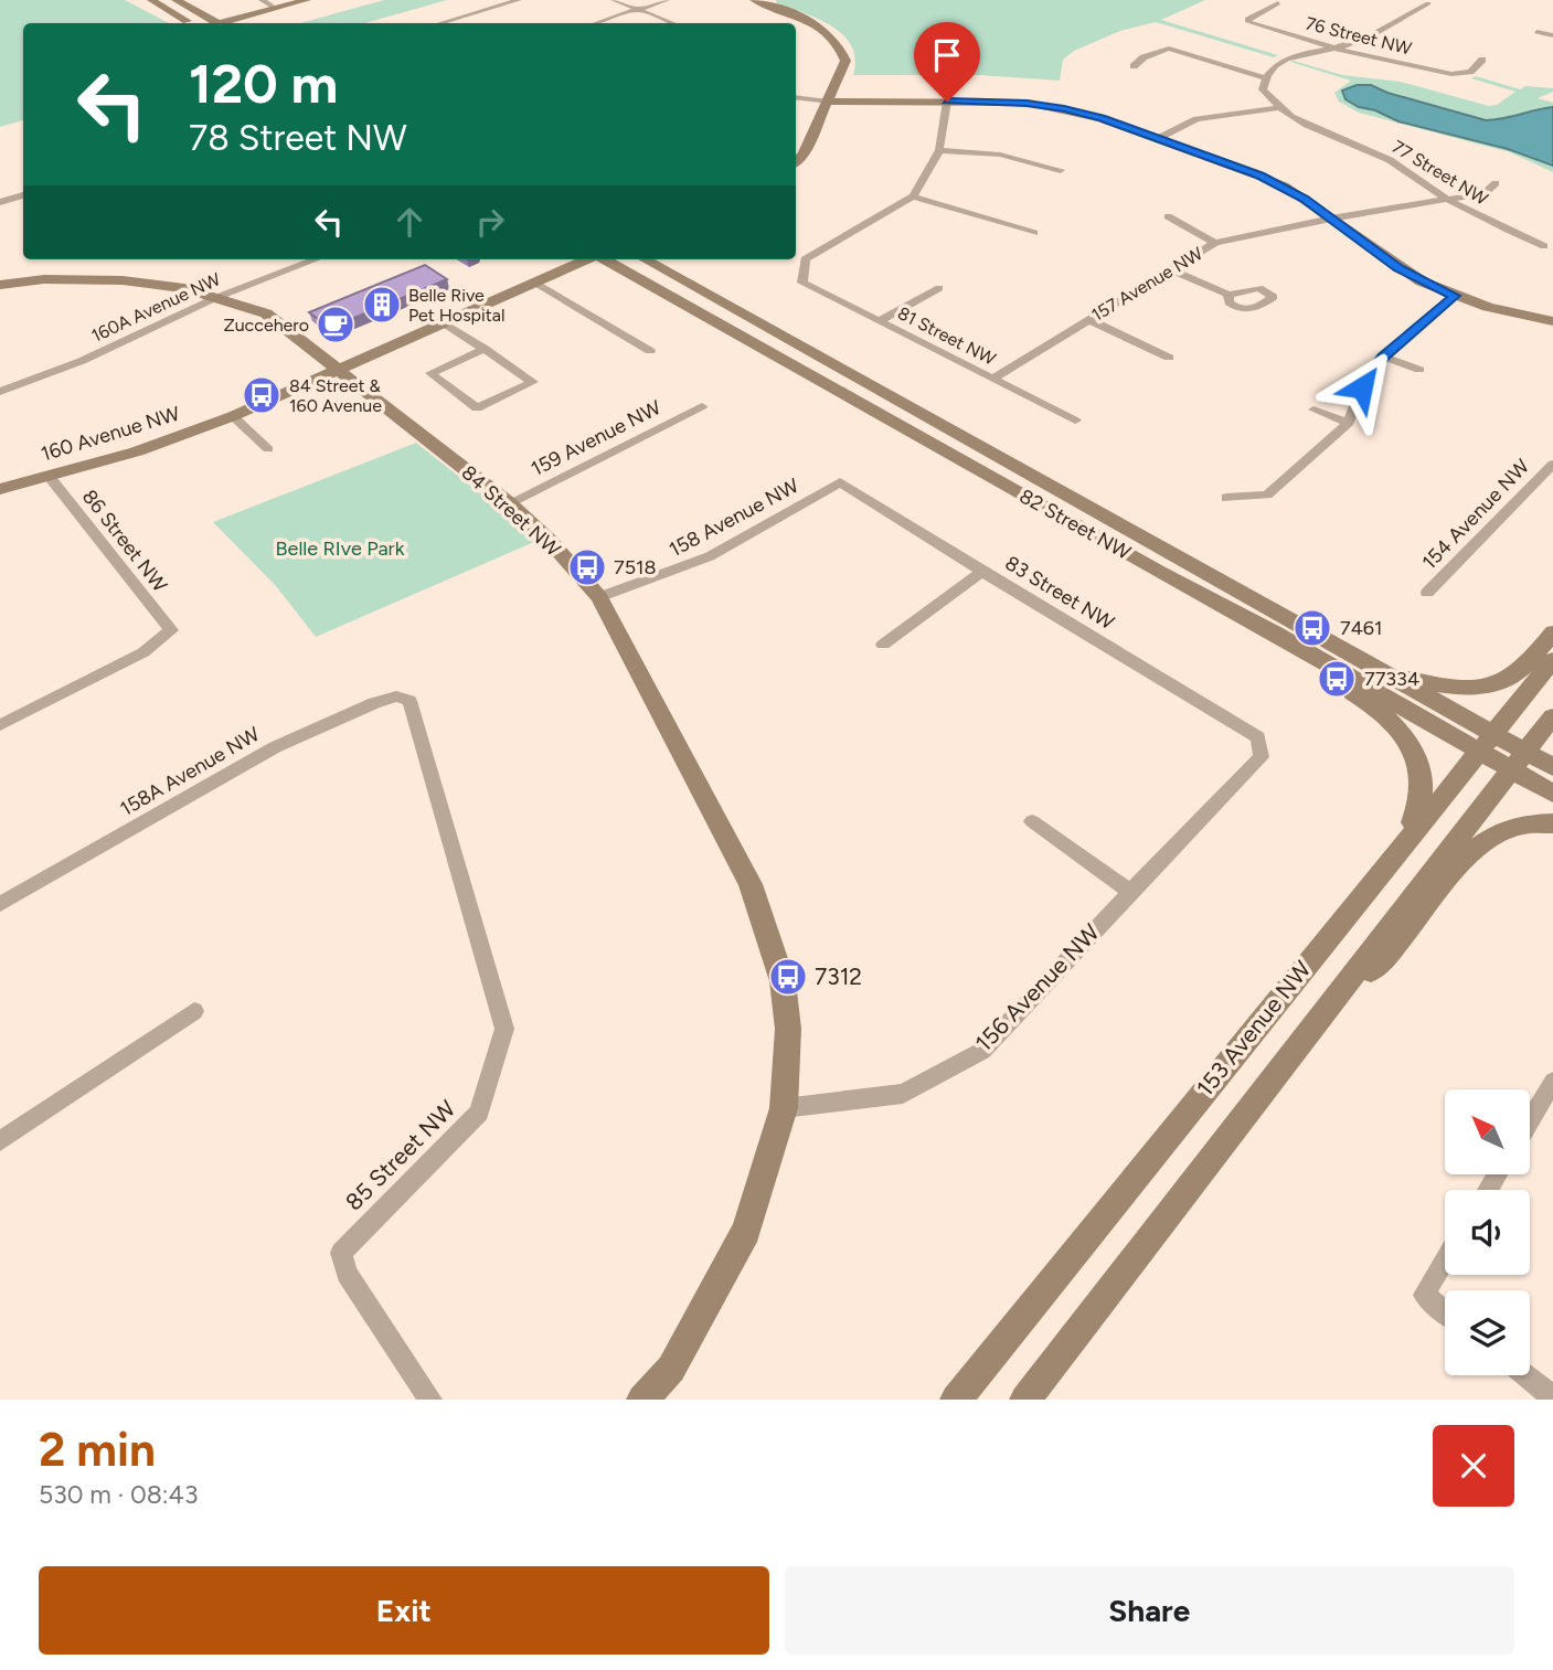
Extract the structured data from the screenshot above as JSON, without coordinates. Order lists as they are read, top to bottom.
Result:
{
  "streets": {
    "main road": [
      "160 Avenue NW",
      "84 Street NW",
      "82 Street NW",
      "153 Avenue NW"
    ],
    "street": [
      "76 Street NW",
      "77 Street NW",
      "157 Avenue NW",
      "160A Avenue NW",
      "81 Street NW",
      "159 Avenue NW",
      "154 Avenue NW",
      "158 Avenue NW",
      "86 Street NW",
      "83 Street NW",
      "158A Avenue NW",
      "156 Avenue NW",
      "85 Street NW"
    ]
  },
  "crossings": [
    ["77 Street NW", "157 Avenue NW"],
    ["157 Avenue NW", "81 Street NW"],
    ["160A Avenue NW", "84 Street NW"],
    ["160 Avenue NW", "84 Street NW"],
    ["160 Avenue NW", "86 Street NW"],
    ["159 Avenue NW", "84 Street NW"],
    ["84 Street NW", "158 Avenue NW"],
    ["84 Street NW", "156 Avenue NW"],
    ["158 Avenue NW", "83 Street NW"],
    ["82 Street NW", "153 Avenue NW"],
    ["83 Street NW", "156 Avenue NW"],
    ["158A Avenue NW", "85 Street NW"]
  ],
  "parks": ["Belle RIve Park"],
  "places": {
    "building": ["Belle Rive Pet Hospital"],
    "cafe": ["Zuccehero"],
    "bus stop": [
      "84 Street & 160 Avenue",
      "7518",
      "7461",
      "77334",
      "7312"
    ]
  },
  "north": "top left",
  "page": {
    "turn": ["120 m", "78 Street NW"],
    "heading": ["2 min", "530 m · 08:43"],
    "buttons": ["Exit", "Share"]
  }
}
